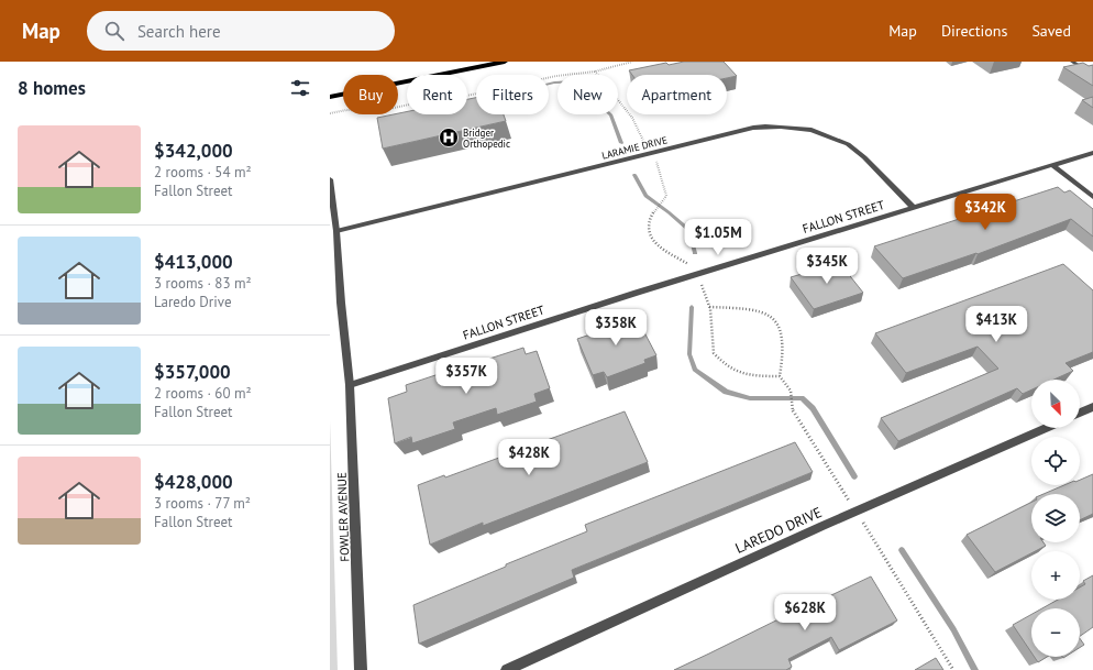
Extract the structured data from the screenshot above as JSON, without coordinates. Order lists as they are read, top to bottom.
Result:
{
  "streets": {
    "street": [
      "LARAMIE DRIVE",
      "FALLON STREET",
      "FOWLER AVENUE",
      "LAREDO DRIVE"
    ]
  },
  "crossings": [
    ["LARAMIE DRIVE", "FALLON STREET"],
    ["LARAMIE DRIVE", "FOWLER AVENUE"],
    ["FALLON STREET", "FOWLER AVENUE"]
  ],
  "places": {
    "hospital": ["Bridger Orthopedic"]
  },
  "north": "bottom right",
  "page": {
    "header": "Map",
    "search": "Search here",
    "nav": ["Map", "Directions", "Saved"],
    "heading": "8 homes",
    "chip": [
      "Buy",
      "Rent",
      "Filters",
      "New",
      "Apartment"
    ],
    "list": [
      {
        "name": "$342,000",
        "note": "2 rooms · 54 m² · Fallon Street"
      },
      {
        "name": "$413,000",
        "note": "3 rooms · 83 m² · Laredo Drive"
      },
      {
        "name": "$357,000",
        "note": "2 rooms · 60 m² · Fallon Street"
      },
      {
        "name": "$428,000",
        "note": "3 rooms · 77 m² · Fallon Street"
      }
    ],
    "price": [
      "$342K",
      "$1.05M",
      "$345K",
      "$413K",
      "$358K",
      "$357K",
      "$428K",
      "$628K"
    ],
    "map_buttons": ["+", "−"]
  }
}
